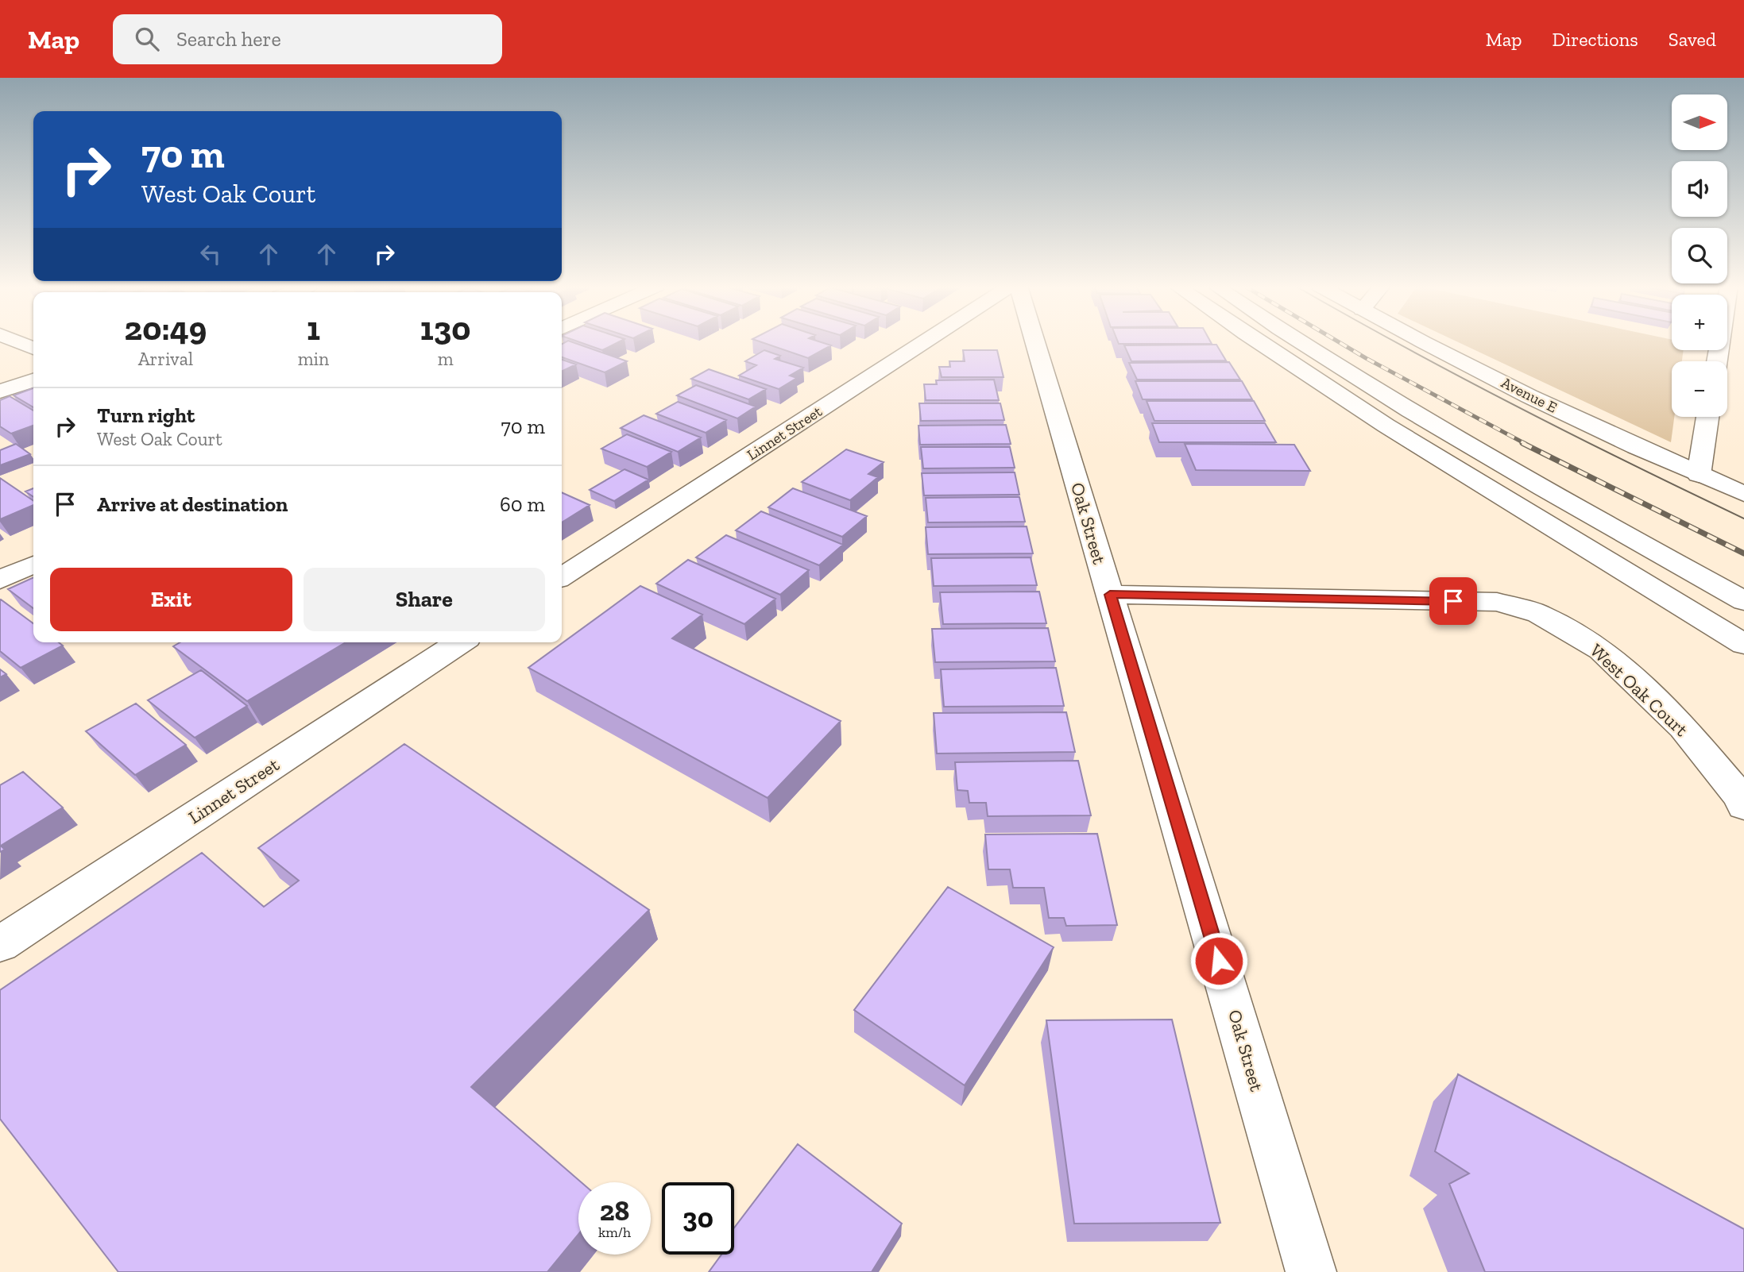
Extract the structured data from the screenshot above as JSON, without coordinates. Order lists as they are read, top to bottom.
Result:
{
  "streets": {
    "main road": [
      "Avenue E",
      "Linnet Street",
      "Oak Street",
      "West Oak Court"
    ]
  },
  "crossings": [
    ["Oak Street", "West Oak Court"]
  ],
  "north": "right",
  "page": {
    "header": "Map",
    "search": "Search here",
    "nav": ["Map", "Directions", "Saved"],
    "map_buttons": ["+", "−"],
    "turn": ["70 m", "West Oak Court"],
    "eta": [
      "20:49",
      "Arrival",
      "1",
      "min",
      "130",
      "m"
    ],
    "list": [
      {
        "name": "Turn right",
        "note": "West Oak Court",
        "value": "70 m"
      },
      {
        "name": "Arrive at destination",
        "value": "60 m"
      }
    ],
    "buttons": ["Exit", "Share"],
    "speed": "28 km/h",
    "limit": "30"
  }
}
